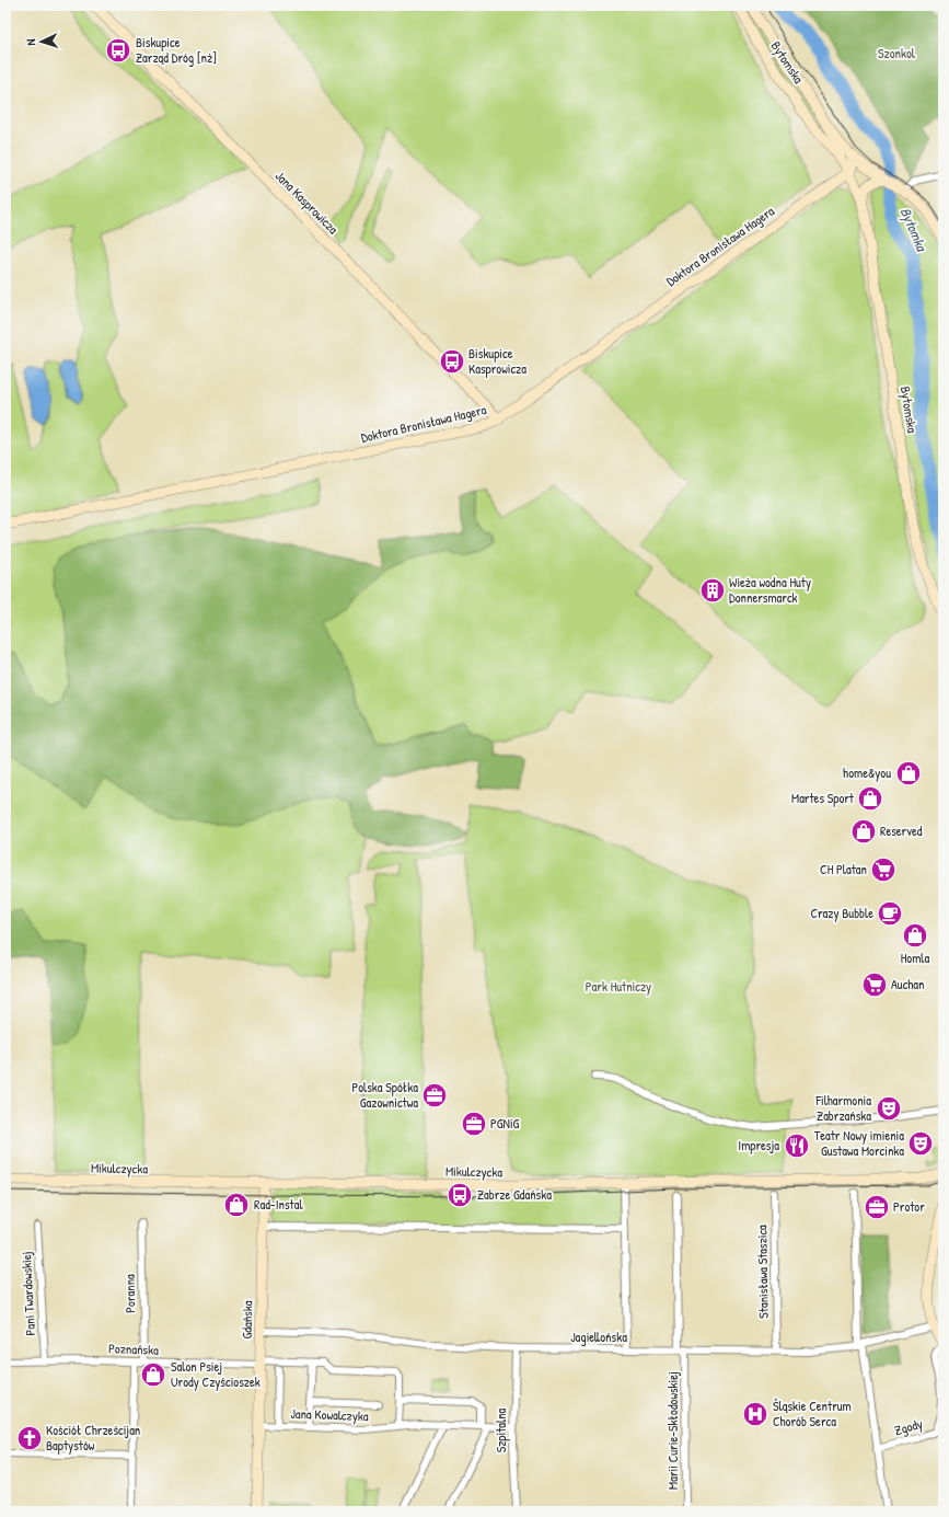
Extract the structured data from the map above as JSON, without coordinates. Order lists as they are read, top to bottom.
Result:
{
  "streets": {
    "street": [
      "Bytomska",
      "Jana Kasprowicza",
      "Doktora Bronisława Hagera",
      "Mikulczycka",
      "Stanisława Staszica",
      "Pani Twardowskiej",
      "Poranna",
      "Gdańska",
      "Jagiellońska",
      "Poznańska",
      "Jana Kowalczyka",
      "Zgody",
      "Szpitalna",
      "Marii Curie-Skłodowskiej"
    ]
  },
  "crossings": [
    ["Bytomska", "Doktora Bronisława Hagera"],
    ["Jana Kasprowicza", "Doktora Bronisława Hagera"],
    ["Mikulczycka", "Gdańska"],
    ["Stanisława Staszica", "Jagiellońska"],
    ["Pani Twardowskiej", "Poznańska"],
    ["Poranna", "Poznańska"],
    ["Gdańska", "Jagiellońska"],
    ["Gdańska", "Poznańska"],
    ["Gdańska", "Jana Kowalczyka"],
    ["Jagiellońska", "Szpitalna"],
    ["Jagiellońska", "Marii Curie-Skłodowskiej"],
    ["Jana Kowalczyka", "Szpitalna"]
  ],
  "water": ["Bytomka"],
  "parks": ["Szonkol", "Park Hutniczy"],
  "places": {
    "bus stop": ["Biskupice Zarząd Dróg [nż]", "Biskupice Kasprowicza", "Zabrze Gdańska"],
    "building": ["Wieża wodna Huty Donnersmarck"],
    "shop": [
      "home&you",
      "Martes Sport",
      "Reserved",
      "Homla",
      "Rad-Instal",
      "Salon Psiej Urody Czyścioszek"
    ],
    "supermarket": ["CH Platan", "Auchan"],
    "cafe": ["Crazy Bubble"],
    "office": ["Polska Spółka Gazownictwa", "PGNiG", "Protor"],
    "theatre": ["Filharmonia Zabrzańska", "Teatr Nowy imienia Gustawa Morcinka"],
    "restaurant": ["Impresja"],
    "hospital": ["Śląskie Centrum Chorób Serca"],
    "church": ["Kościół Chrześcijan Baptystów"]
  },
  "north": "left"
}
